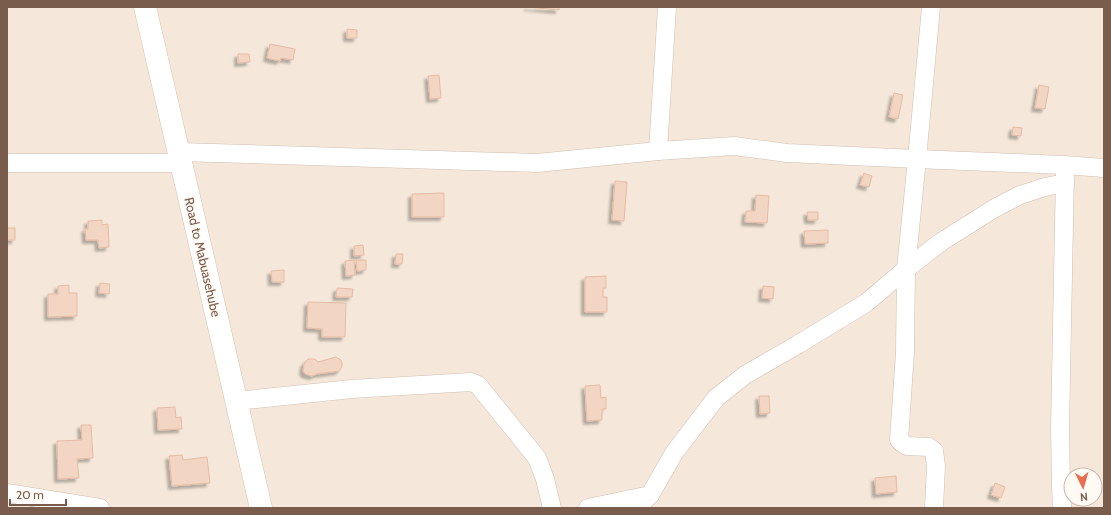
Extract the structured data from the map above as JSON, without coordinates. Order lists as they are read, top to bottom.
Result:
{
  "streets": {
    "main road": ["Road to Mabuasehube"]
  },
  "scale_bar": "20 m",
  "north": "bottom"
}
